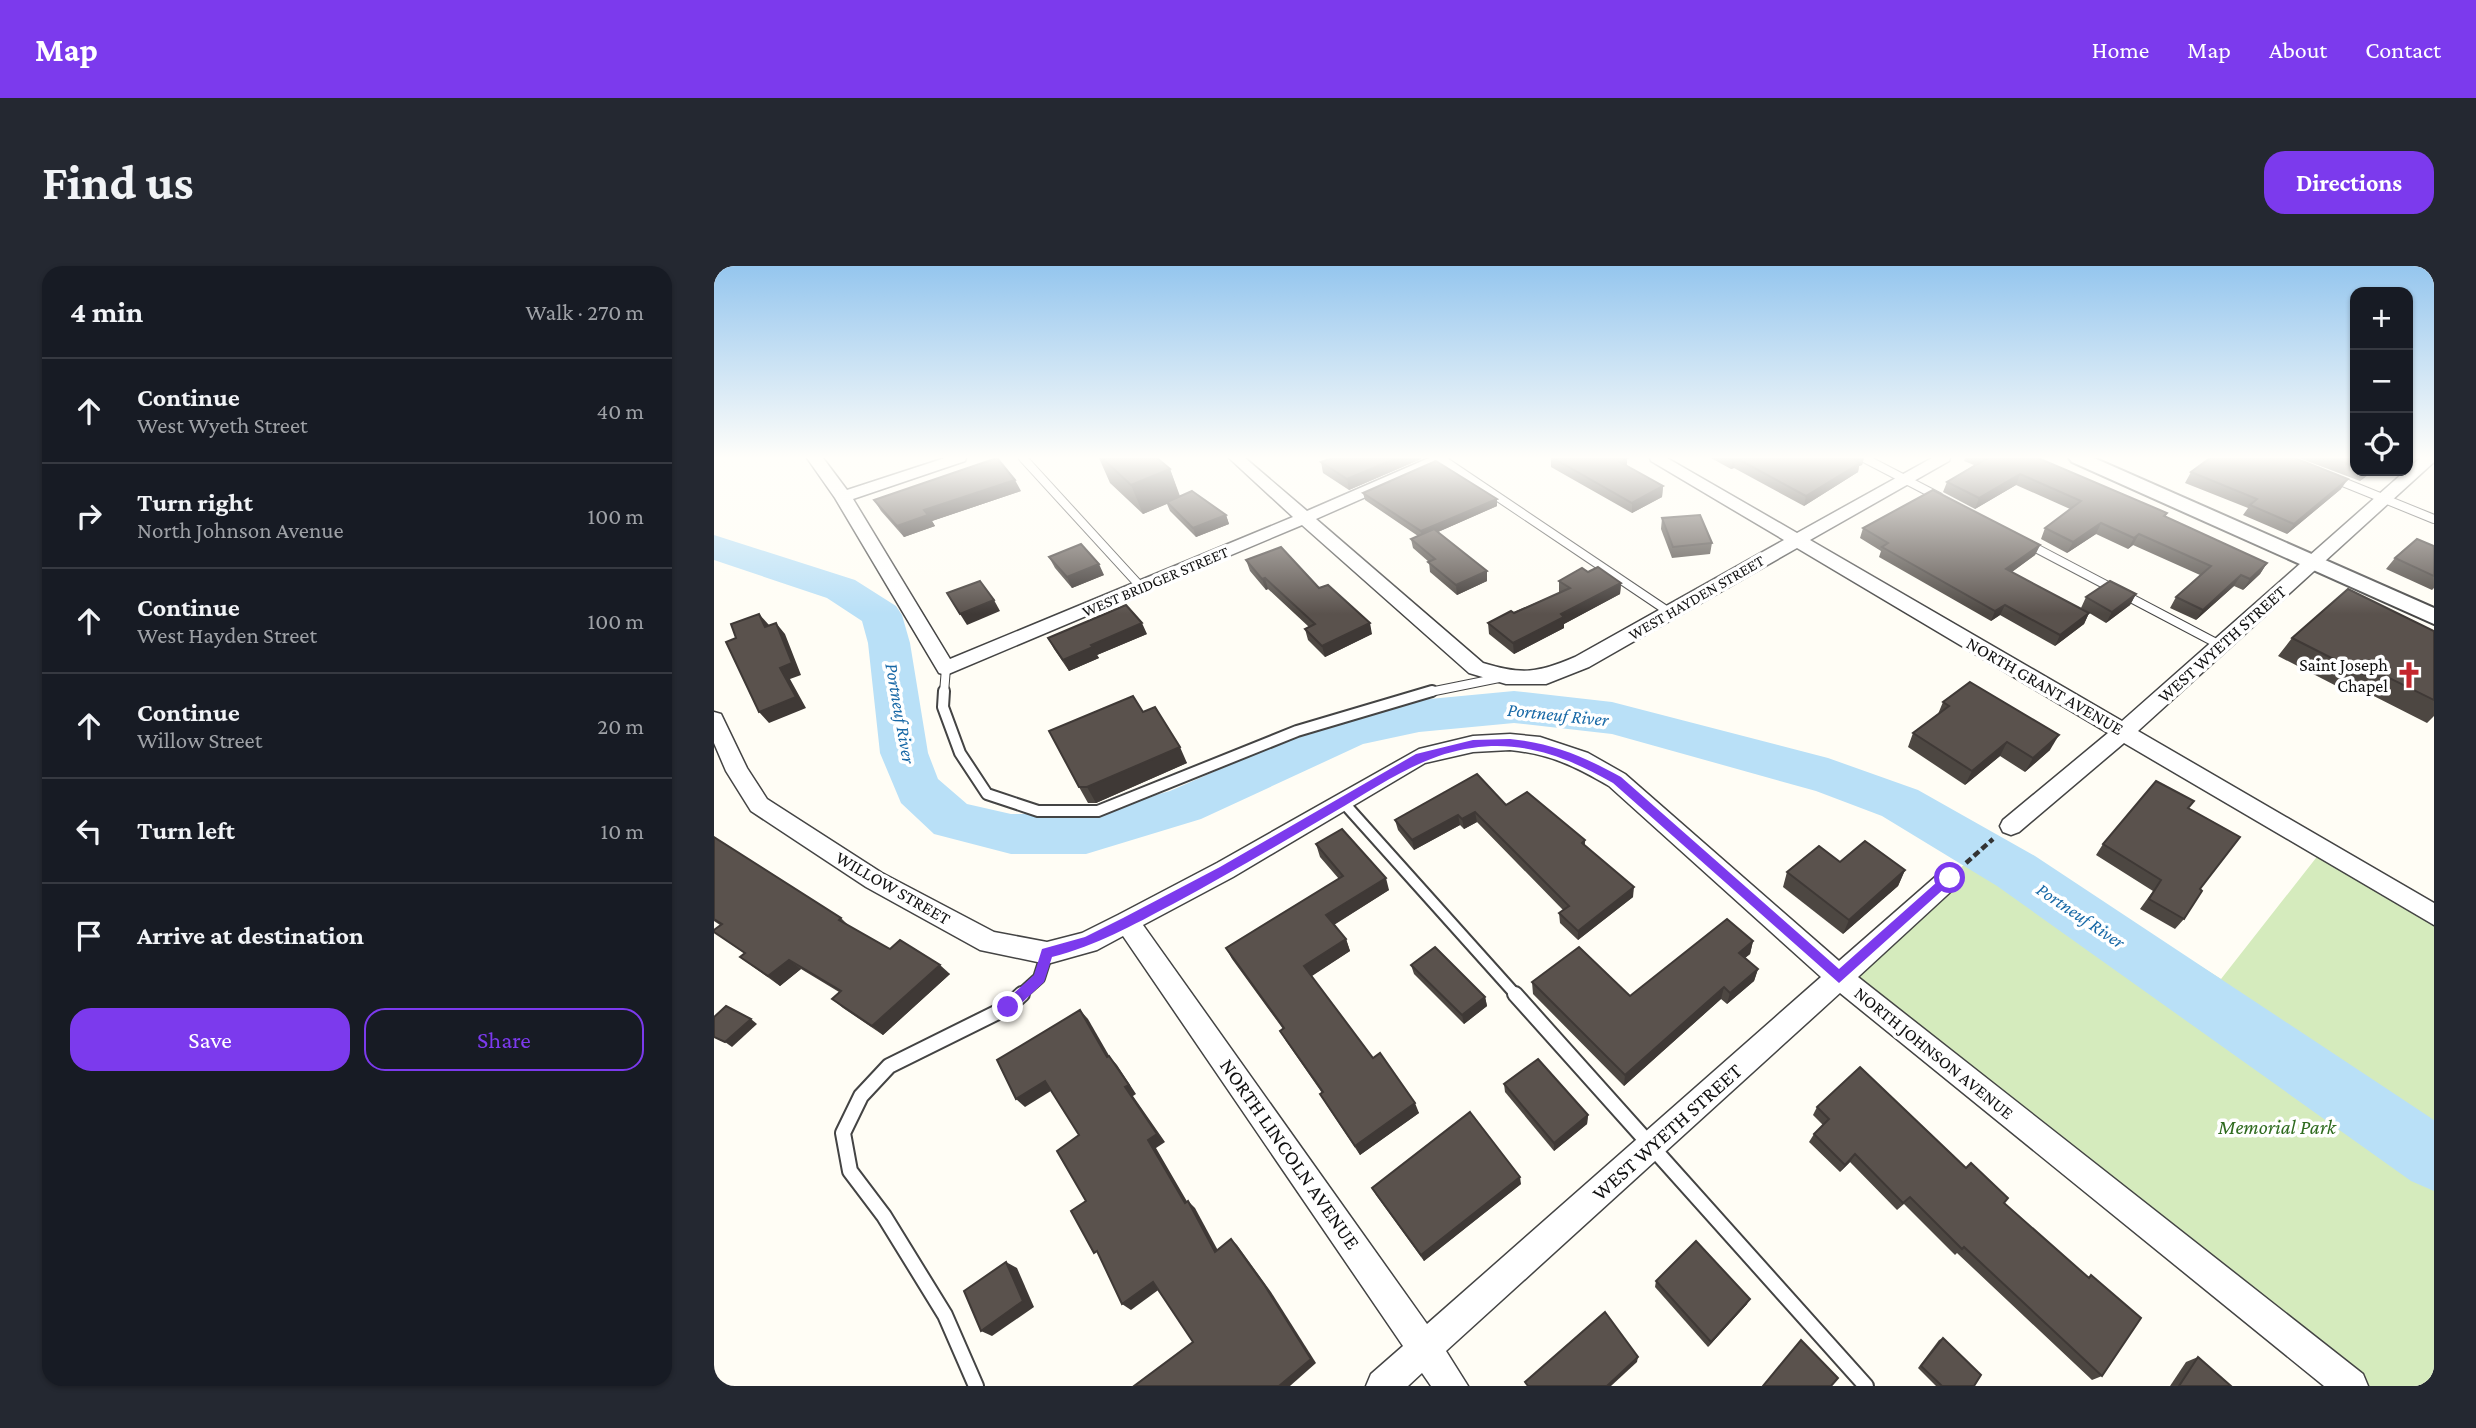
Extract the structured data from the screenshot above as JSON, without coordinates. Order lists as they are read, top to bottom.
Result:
{
  "streets": {
    "street": [
      "WEST BRIDGER STREET",
      "WEST HAYDEN STREET",
      "WEST WYETH STREET",
      "NORTH GRANT AVENUE",
      "WILLOW STREET",
      "NORTH JOHNSON AVENUE",
      "NORTH LINCOLN AVENUE"
    ]
  },
  "crossings": [
    ["WEST BRIDGER STREET", "WEST HAYDEN STREET"],
    ["WEST HAYDEN STREET", "NORTH GRANT AVENUE"],
    ["WEST WYETH STREET", "NORTH GRANT AVENUE"],
    ["WEST WYETH STREET", "NORTH JOHNSON AVENUE"],
    ["WEST WYETH STREET", "NORTH LINCOLN AVENUE"],
    ["WILLOW STREET", "NORTH LINCOLN AVENUE"]
  ],
  "water": ["Portneuf River"],
  "parks": ["Memorial Park"],
  "places": {
    "church": ["Saint Joseph Chapel"]
  },
  "page": {
    "header": "Map",
    "nav": [
      "Home",
      "Map",
      "About",
      "Contact"
    ],
    "buttons": [
      "Directions",
      ["Save", "Share"]
    ],
    "title": "Find us",
    "heading": ["4 min", "Walk · 270 m"],
    "map_buttons": ["+", "−"],
    "list": [
      ["Continue", "West Wyeth Street", "40 m"],
      ["Turn right", "North Johnson Avenue", "100 m"],
      ["Continue", "West Hayden Street", "100 m"],
      ["Continue", "Willow Street", "20 m"],
      ["Turn left", "10 m"],
      "Arrive at destination"
    ]
  }
}
